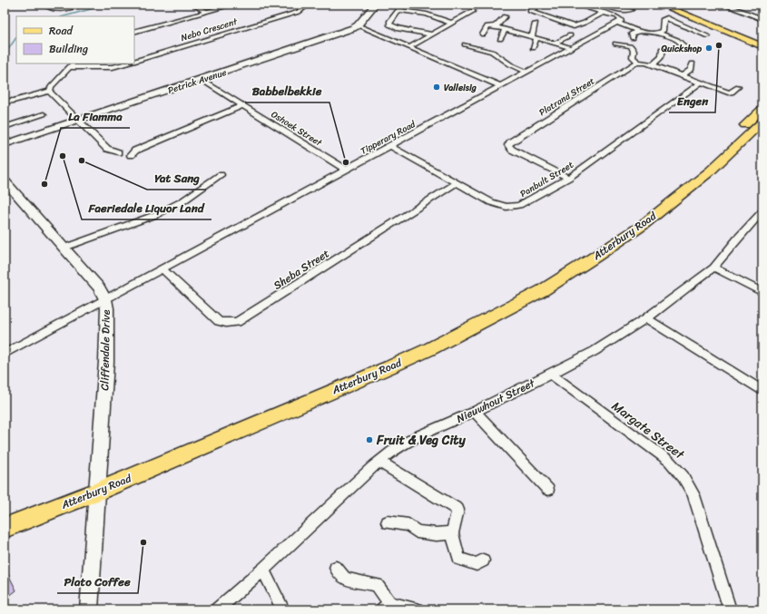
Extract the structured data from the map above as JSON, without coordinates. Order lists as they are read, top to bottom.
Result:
{
  "streets": {
    "main road": ["Atterbury Road"],
    "street": [
      "Nebo Crescent",
      "Petrick Avenue",
      "Platrand Street",
      "Oshoek Street",
      "Tipperary Road",
      "Panbult Street",
      "Sheba Street",
      "Cliffendale Drive",
      "Nieuwhout Street",
      "Margate Street"
    ]
  },
  "crossings": [
    ["Petrick Avenue", "Oshoek Street"],
    ["Platrand Street", "Panbult Street"],
    ["Oshoek Street", "Tipperary Road"],
    ["Tipperary Road", "Panbult Street"],
    ["Tipperary Road", "Sheba Street"],
    ["Tipperary Road", "Cliffendale Drive"],
    ["Panbult Street", "Sheba Street"],
    ["Atterbury Road", "Cliffendale Drive"],
    ["Nieuwhout Street", "Margate Street"]
  ],
  "places": [
    "Engen",
    "Quickshop",
    "Valleisig",
    "Faeriedale Liquor Land",
    "Yat Sang",
    "Babbelbekkie",
    "La Fiamma",
    "Fruit & Veg City",
    "Plato Coffee"
  ],
  "legend": ["Road", "Building"]
}
